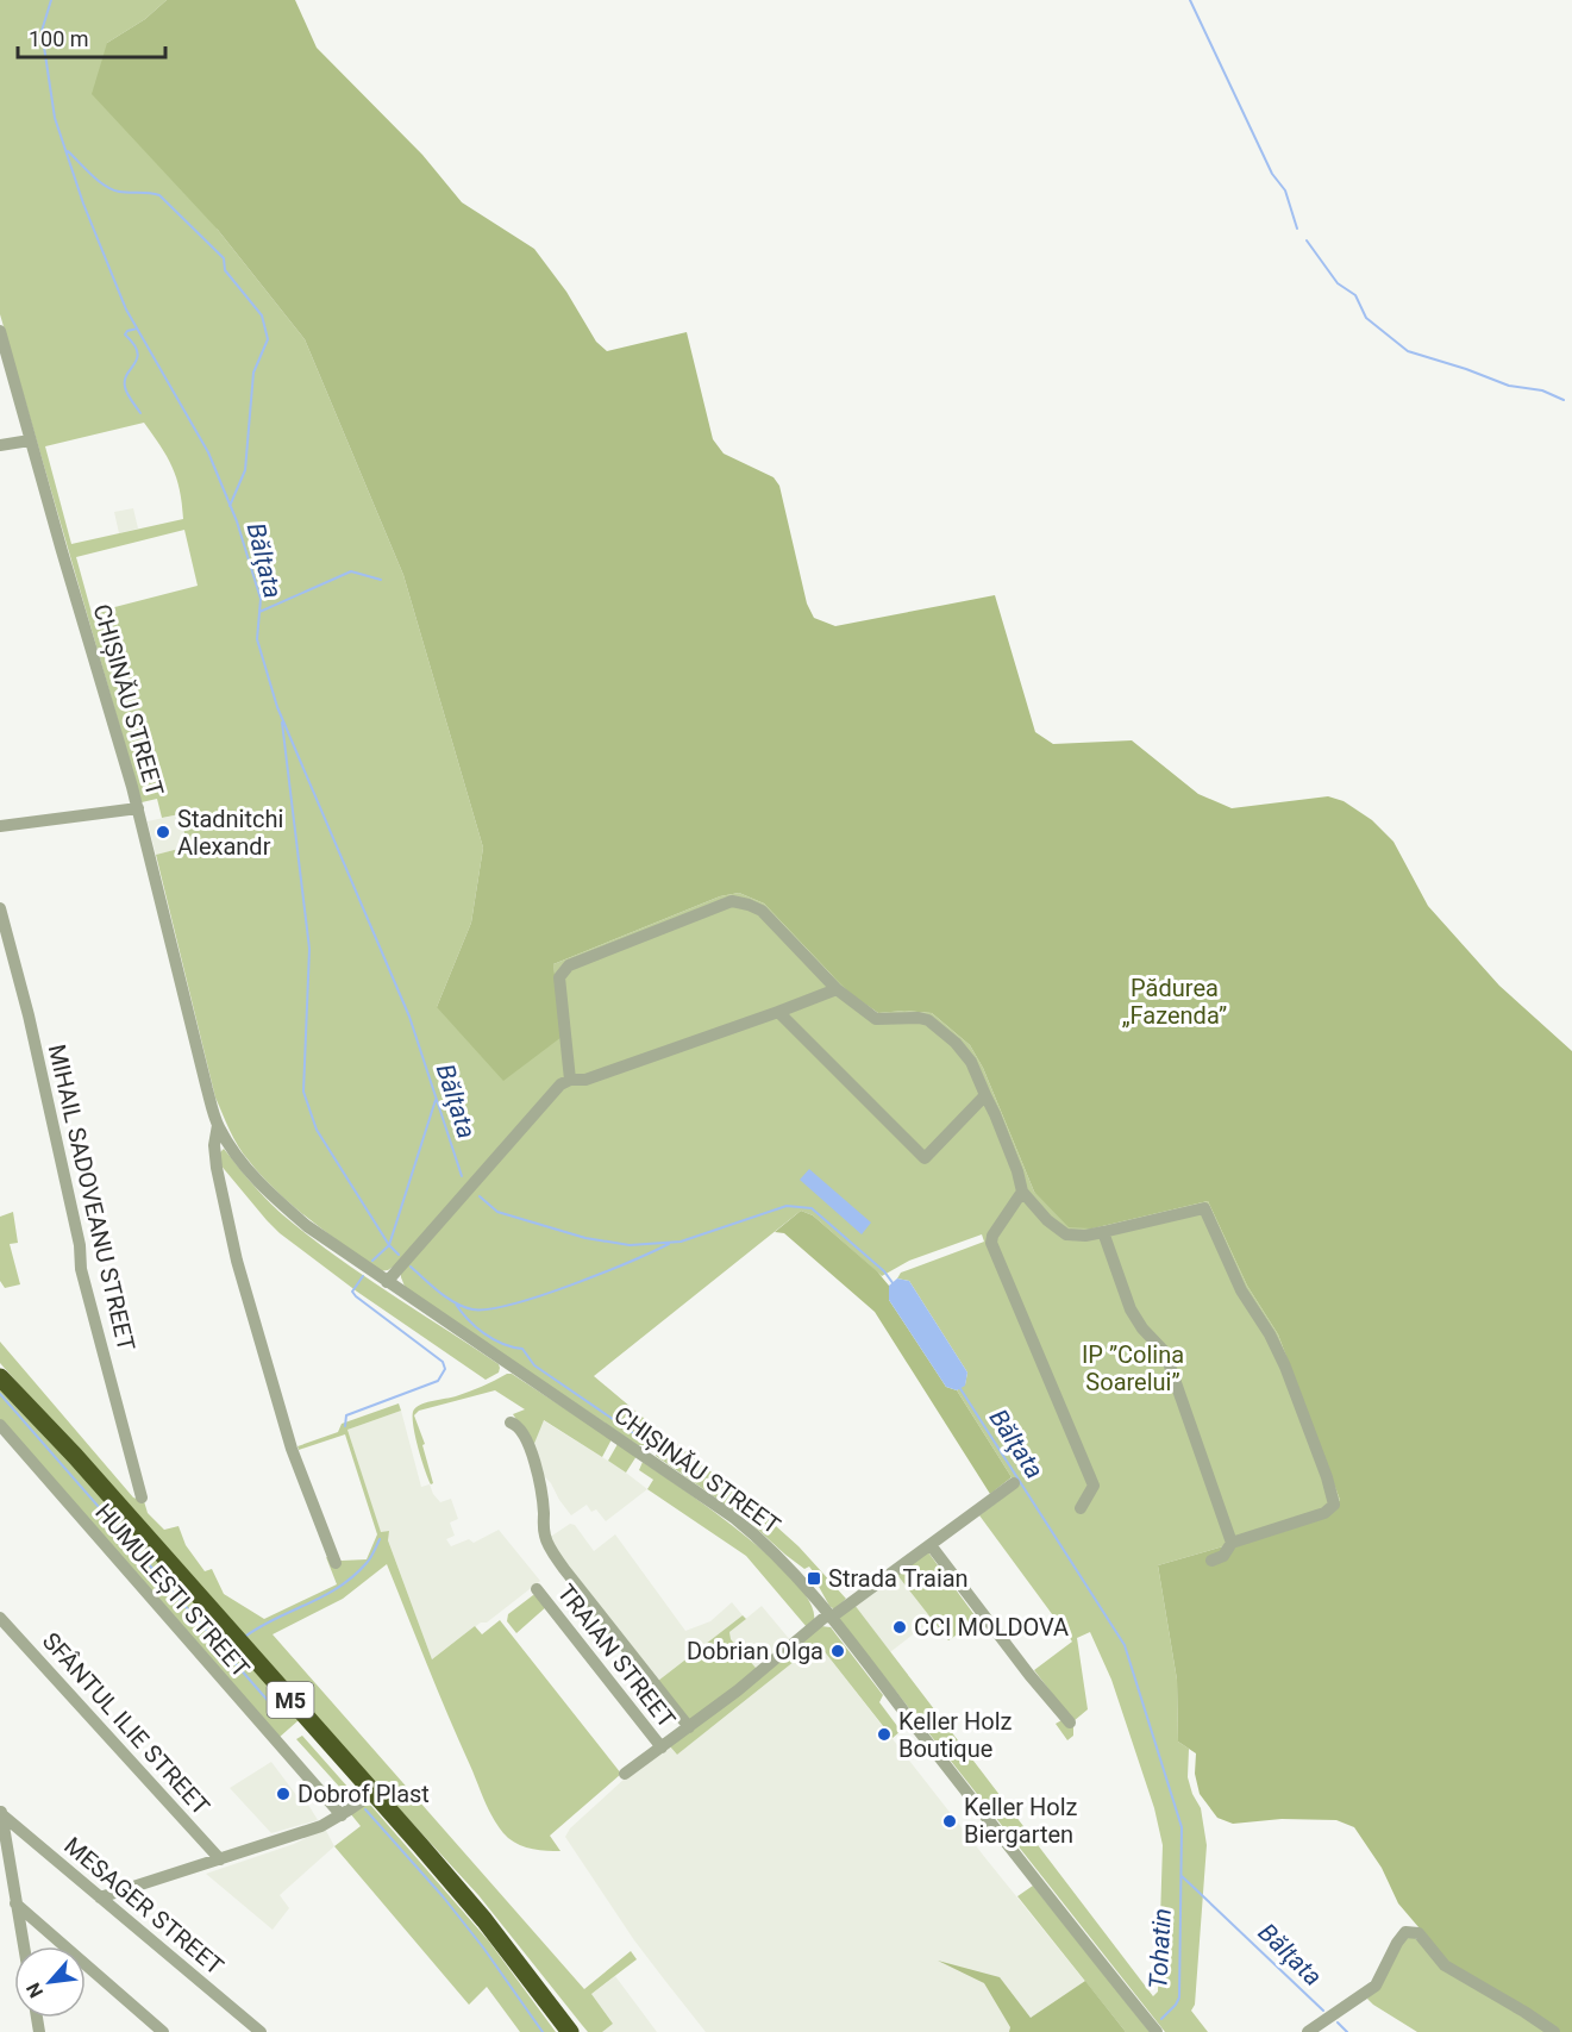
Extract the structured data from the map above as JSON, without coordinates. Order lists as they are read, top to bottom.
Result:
{
  "streets": {
    "highway": ["M5"],
    "street": [
      "CHIȘINĂU STREET",
      "MIHAIL SADOVEANU STREET",
      "HUMULEȘTI STREET",
      "TRAIAN STREET",
      "SFÂNTUL ILIE STREET",
      "MESAGER STREET"
    ]
  },
  "crossings": [
    ["CHIȘINĂU STREET", "TRAIAN STREET"]
  ],
  "water": ["Bălţata", "Tohatin"],
  "parks": ["Pădurea „Fazenda”", "IP ”Colina Soarelui”"],
  "places": {
    "other": [
      "Stadnitchi Alexandr",
      "CCI MOLDOVA",
      "Dobrian Olga",
      "Keller Holz Boutique",
      "Dobrof Plast",
      "Keller Holz Biergarten"
    ],
    "transit": ["Strada Traian"]
  },
  "scale_bar": "100 m",
  "north": "bottom left"
}
